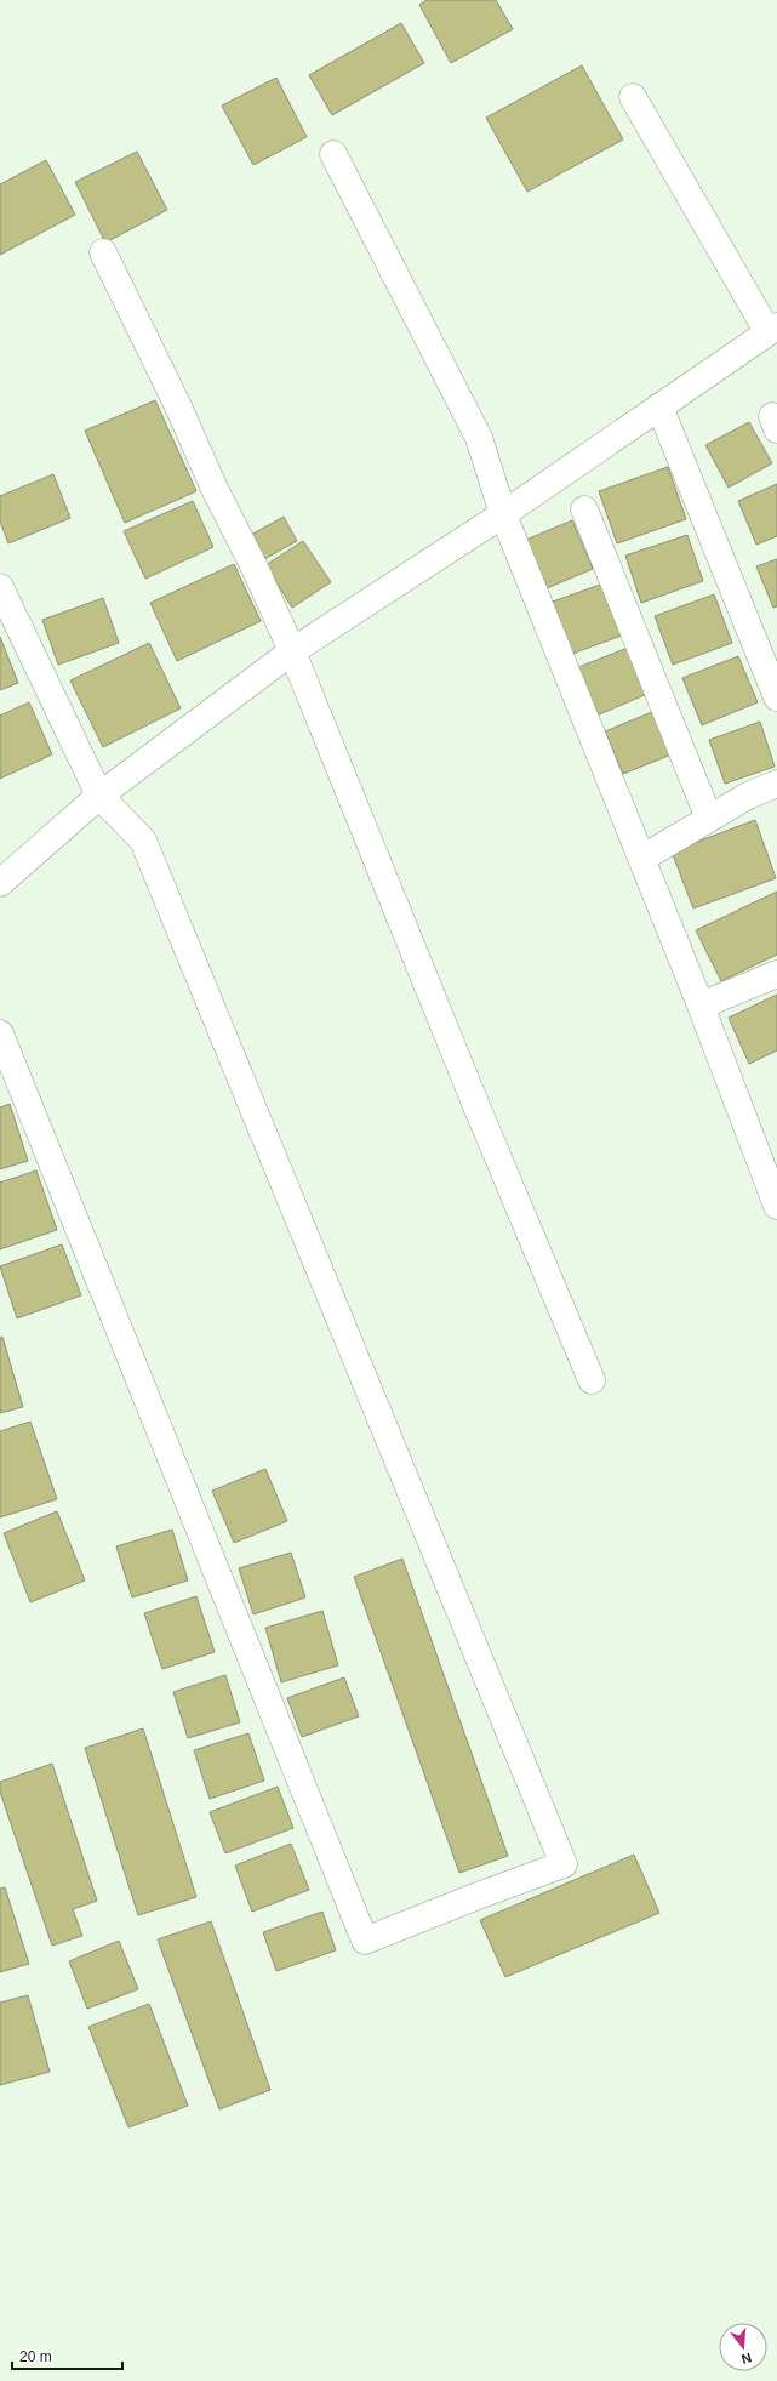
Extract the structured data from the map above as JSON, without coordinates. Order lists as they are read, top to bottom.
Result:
{
  "scale_bar": "20 m",
  "north": "bottom"
}
